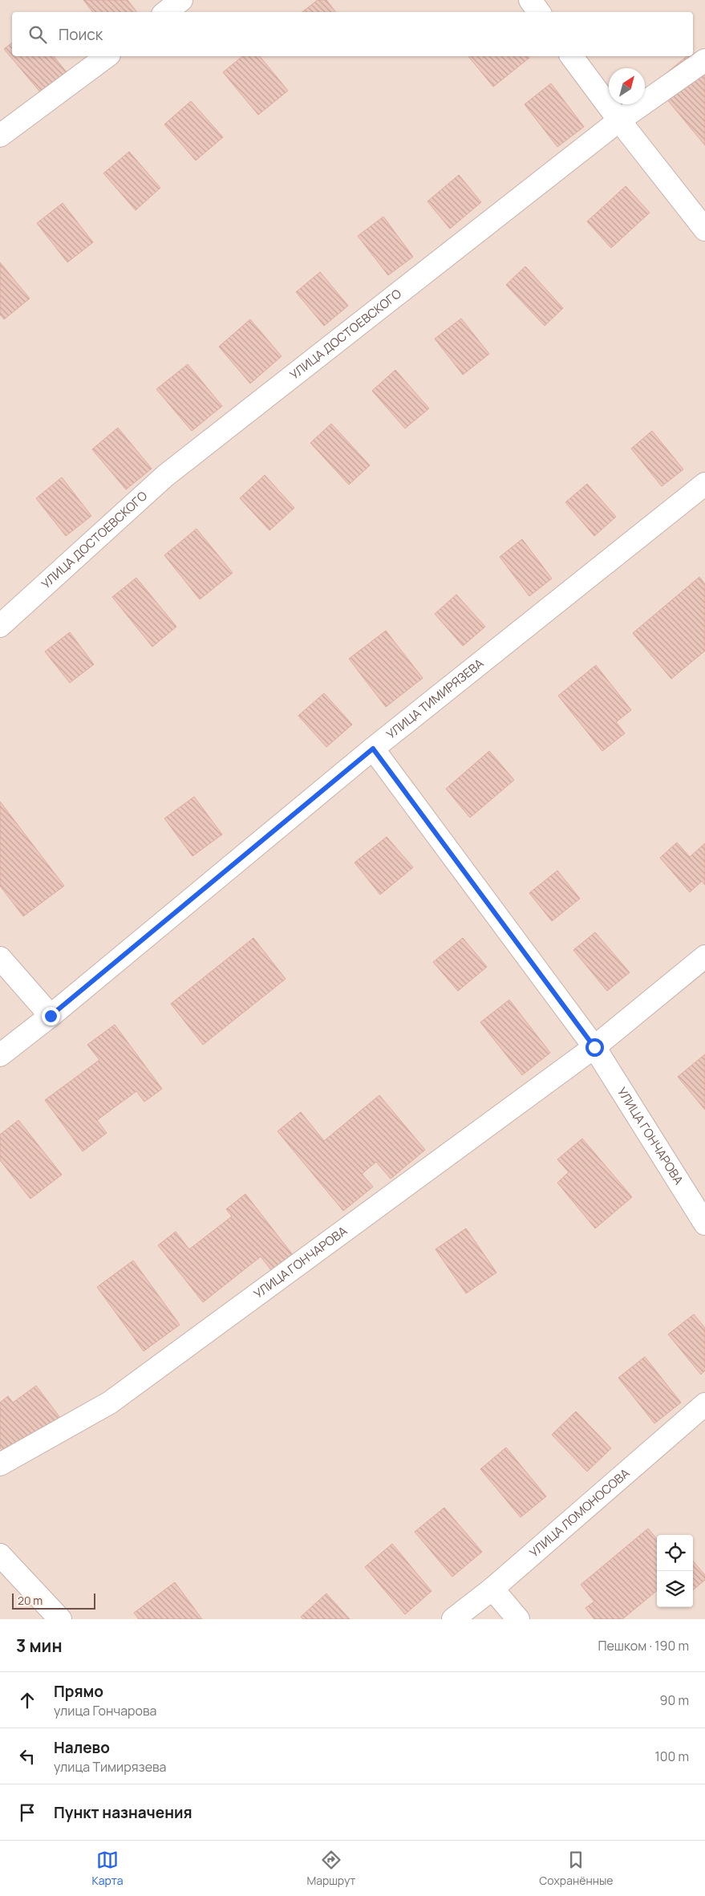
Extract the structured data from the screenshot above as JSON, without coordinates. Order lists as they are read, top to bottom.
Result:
{
  "streets": {
    "street": [
      "УЛИЦА ДОСТОЕВСКОГО",
      "УЛИЦА ТИМИРЯЗЕВА",
      "УЛИЦА ГОНЧАРОВА",
      "УЛИЦА ЛОМОНОСОВА"
    ]
  },
  "crossings": [
    ["УЛИЦА ТИМИРЯЗЕВА", "УЛИЦА ГОНЧАРОВА"]
  ],
  "scale_bar": "20 m",
  "north": "top right",
  "page": {
    "search": "Поиск",
    "scale": "20 m",
    "heading": ["3 мин", "Пешком · 190 m"],
    "list": [
      ["Прямо", "улица Гончарова", "90 m"],
      ["Налево", "улица Тимирязева", "100 m"],
      "Пункт назначения"
    ],
    "nav": ["Карта", "Маршрут", "Сохранённые"]
  }
}
